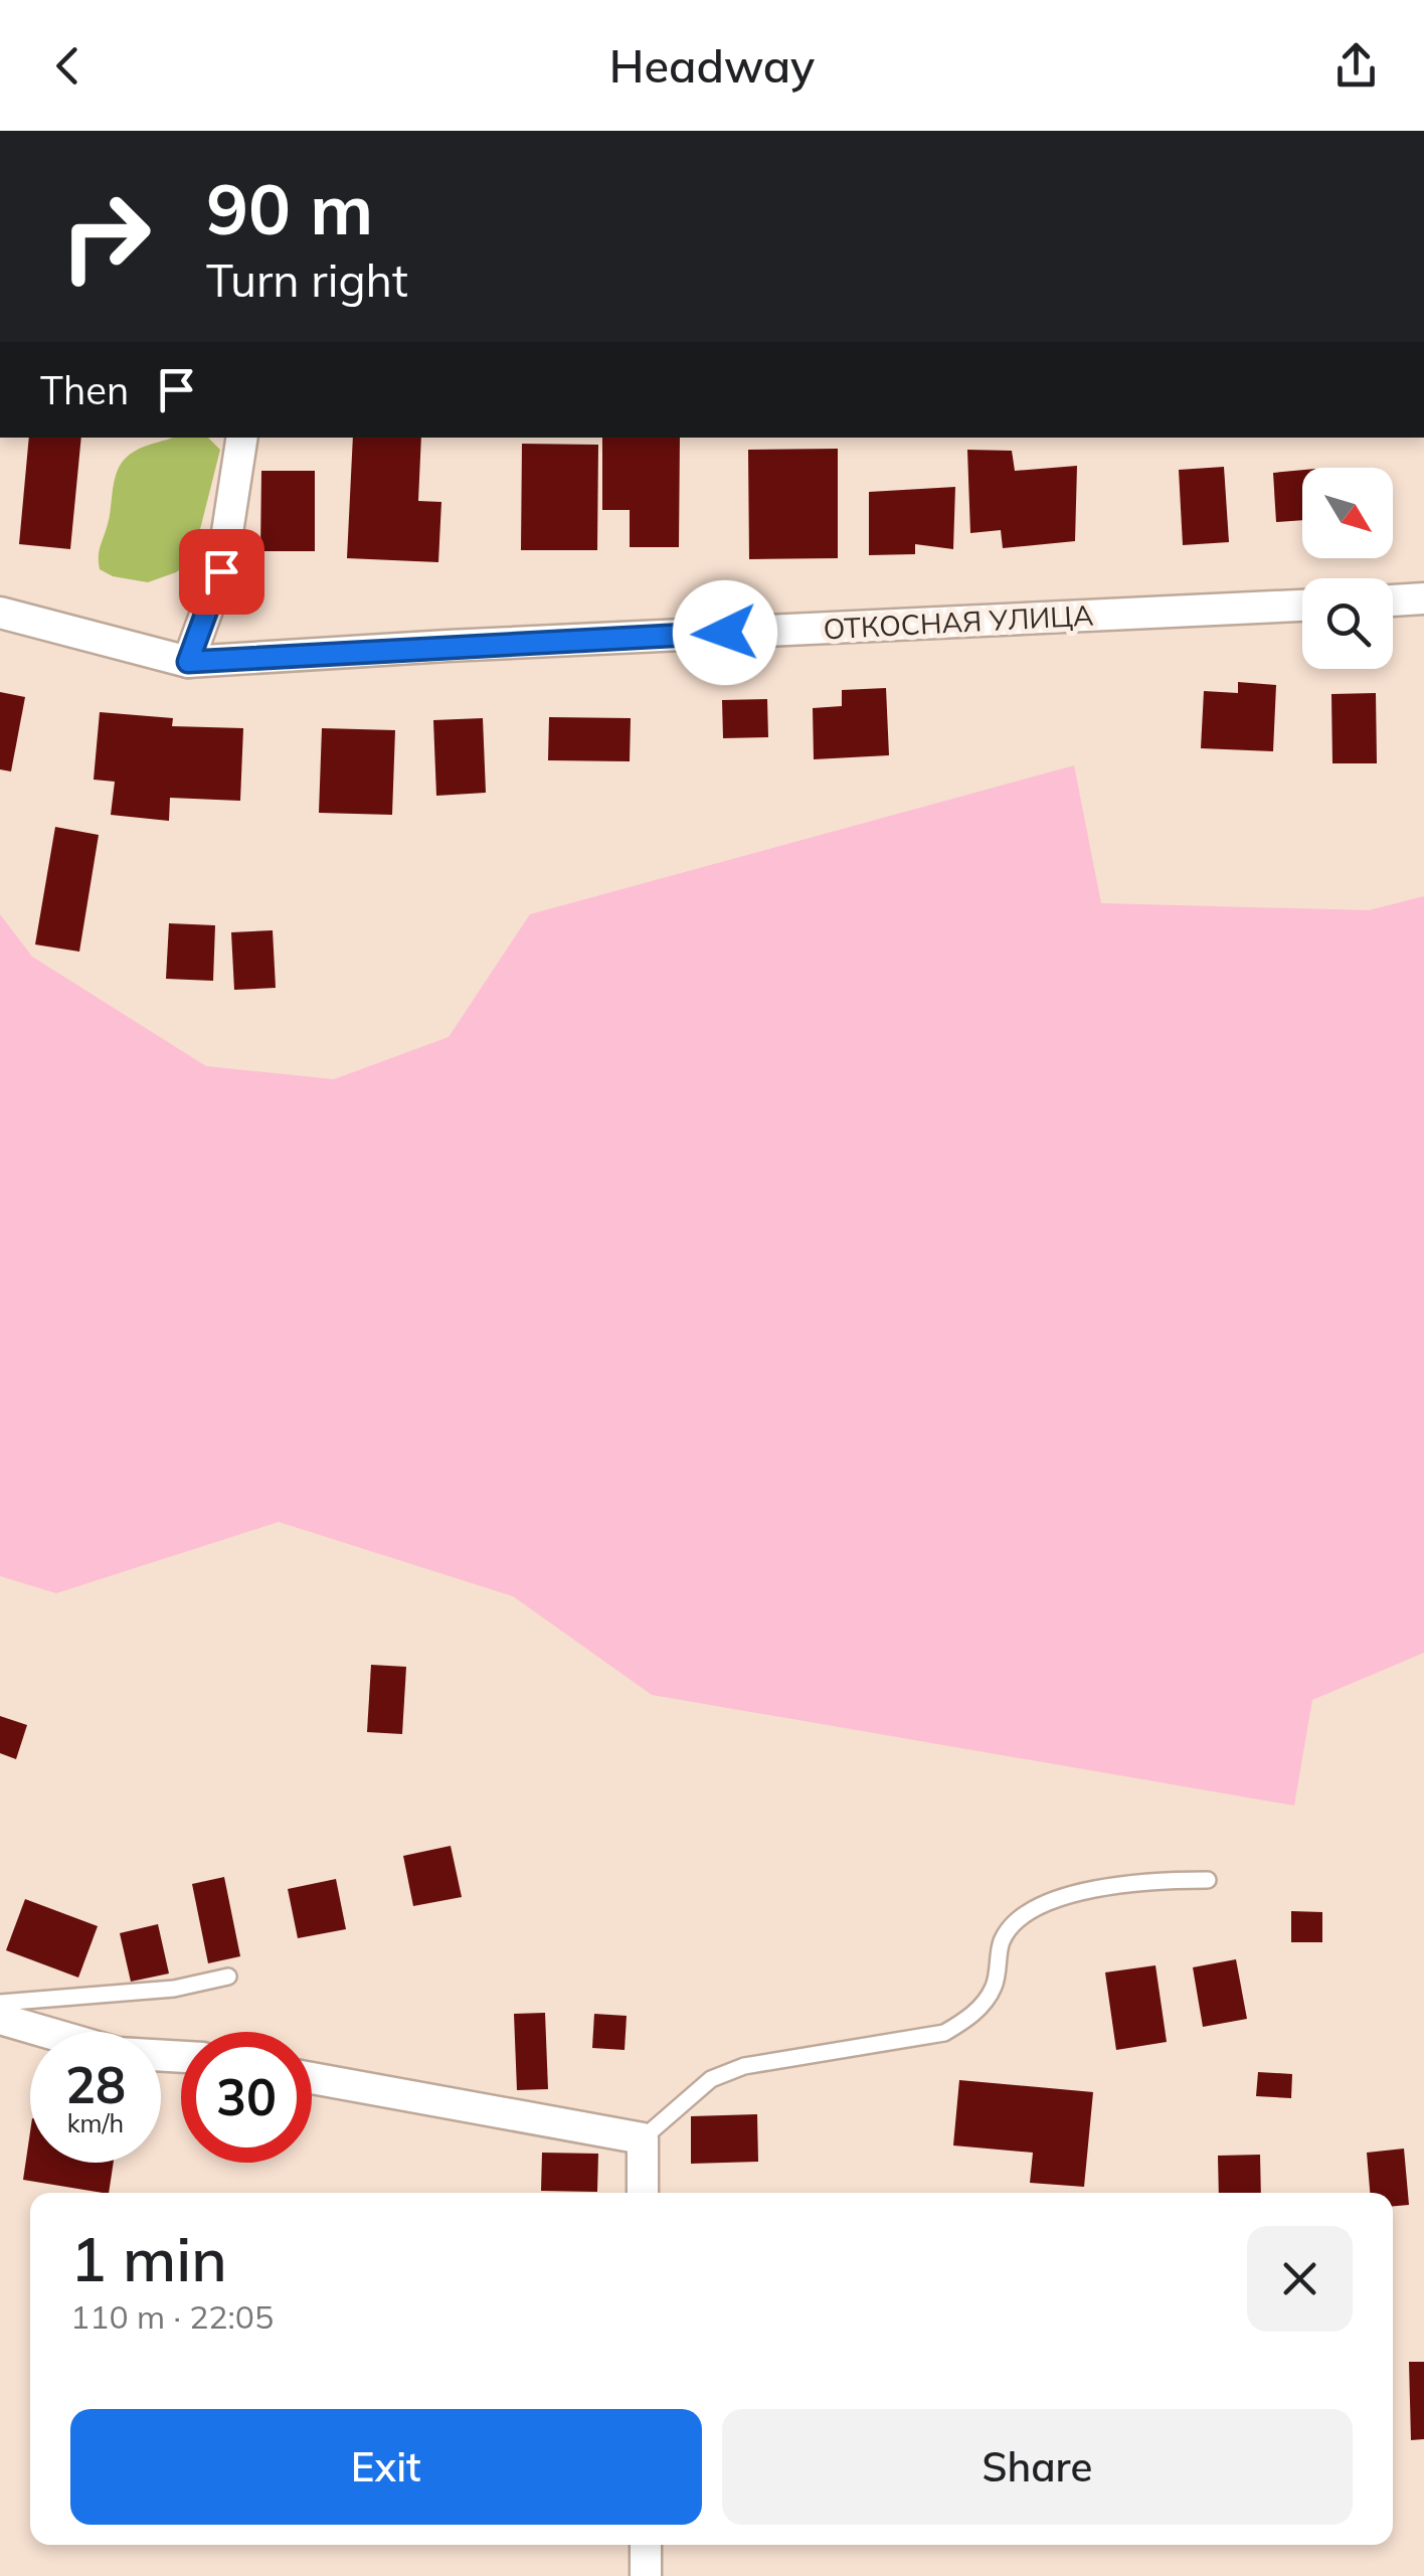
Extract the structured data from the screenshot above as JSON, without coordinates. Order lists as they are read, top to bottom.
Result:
{
  "streets": {
    "street": ["ОТКОСНАЯ УЛИЦА"]
  },
  "north": "bottom right",
  "page": {
    "header": "Headway",
    "turn": ["90 m", "Turn right"],
    "then": "Then",
    "speed": "28 km/h",
    "limit": "30",
    "heading": ["1 min", "110 m · 22:05"],
    "buttons": ["Exit", "Share"]
  }
}
